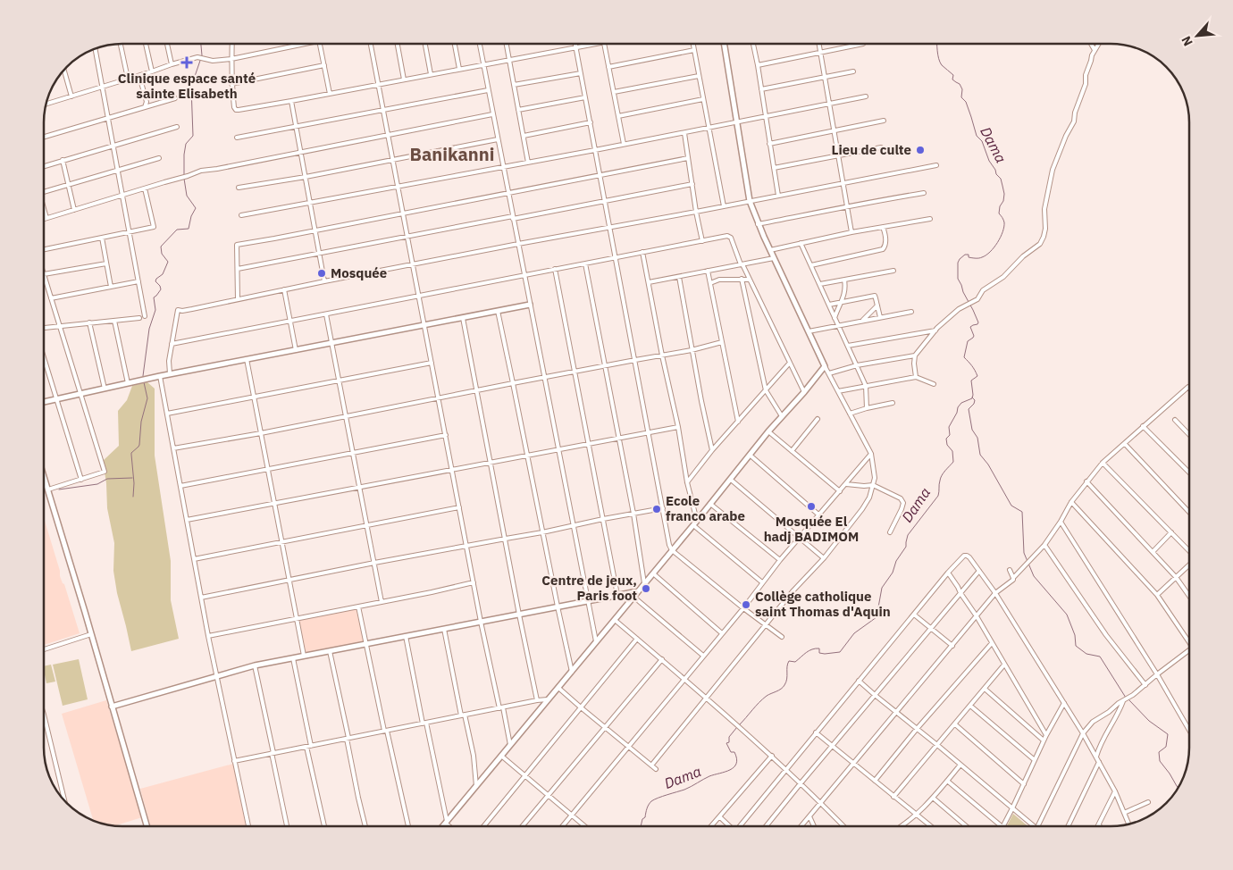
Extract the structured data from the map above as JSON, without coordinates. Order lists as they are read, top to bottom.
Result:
{
  "districts": ["Banikanni"],
  "water": ["Dama"],
  "places": {
    "health": ["Clinique espace santé sainte Elisabeth"],
    "other": [
      "Lieu de culte",
      "Mosquée",
      "Mosquée El hadj BADIMOM",
      "Ecole franco arabe",
      "Centre de jeux, Paris foot",
      "Collège catholique saint Thomas d'Aquin"
    ]
  },
  "north": "bottom left"
}
